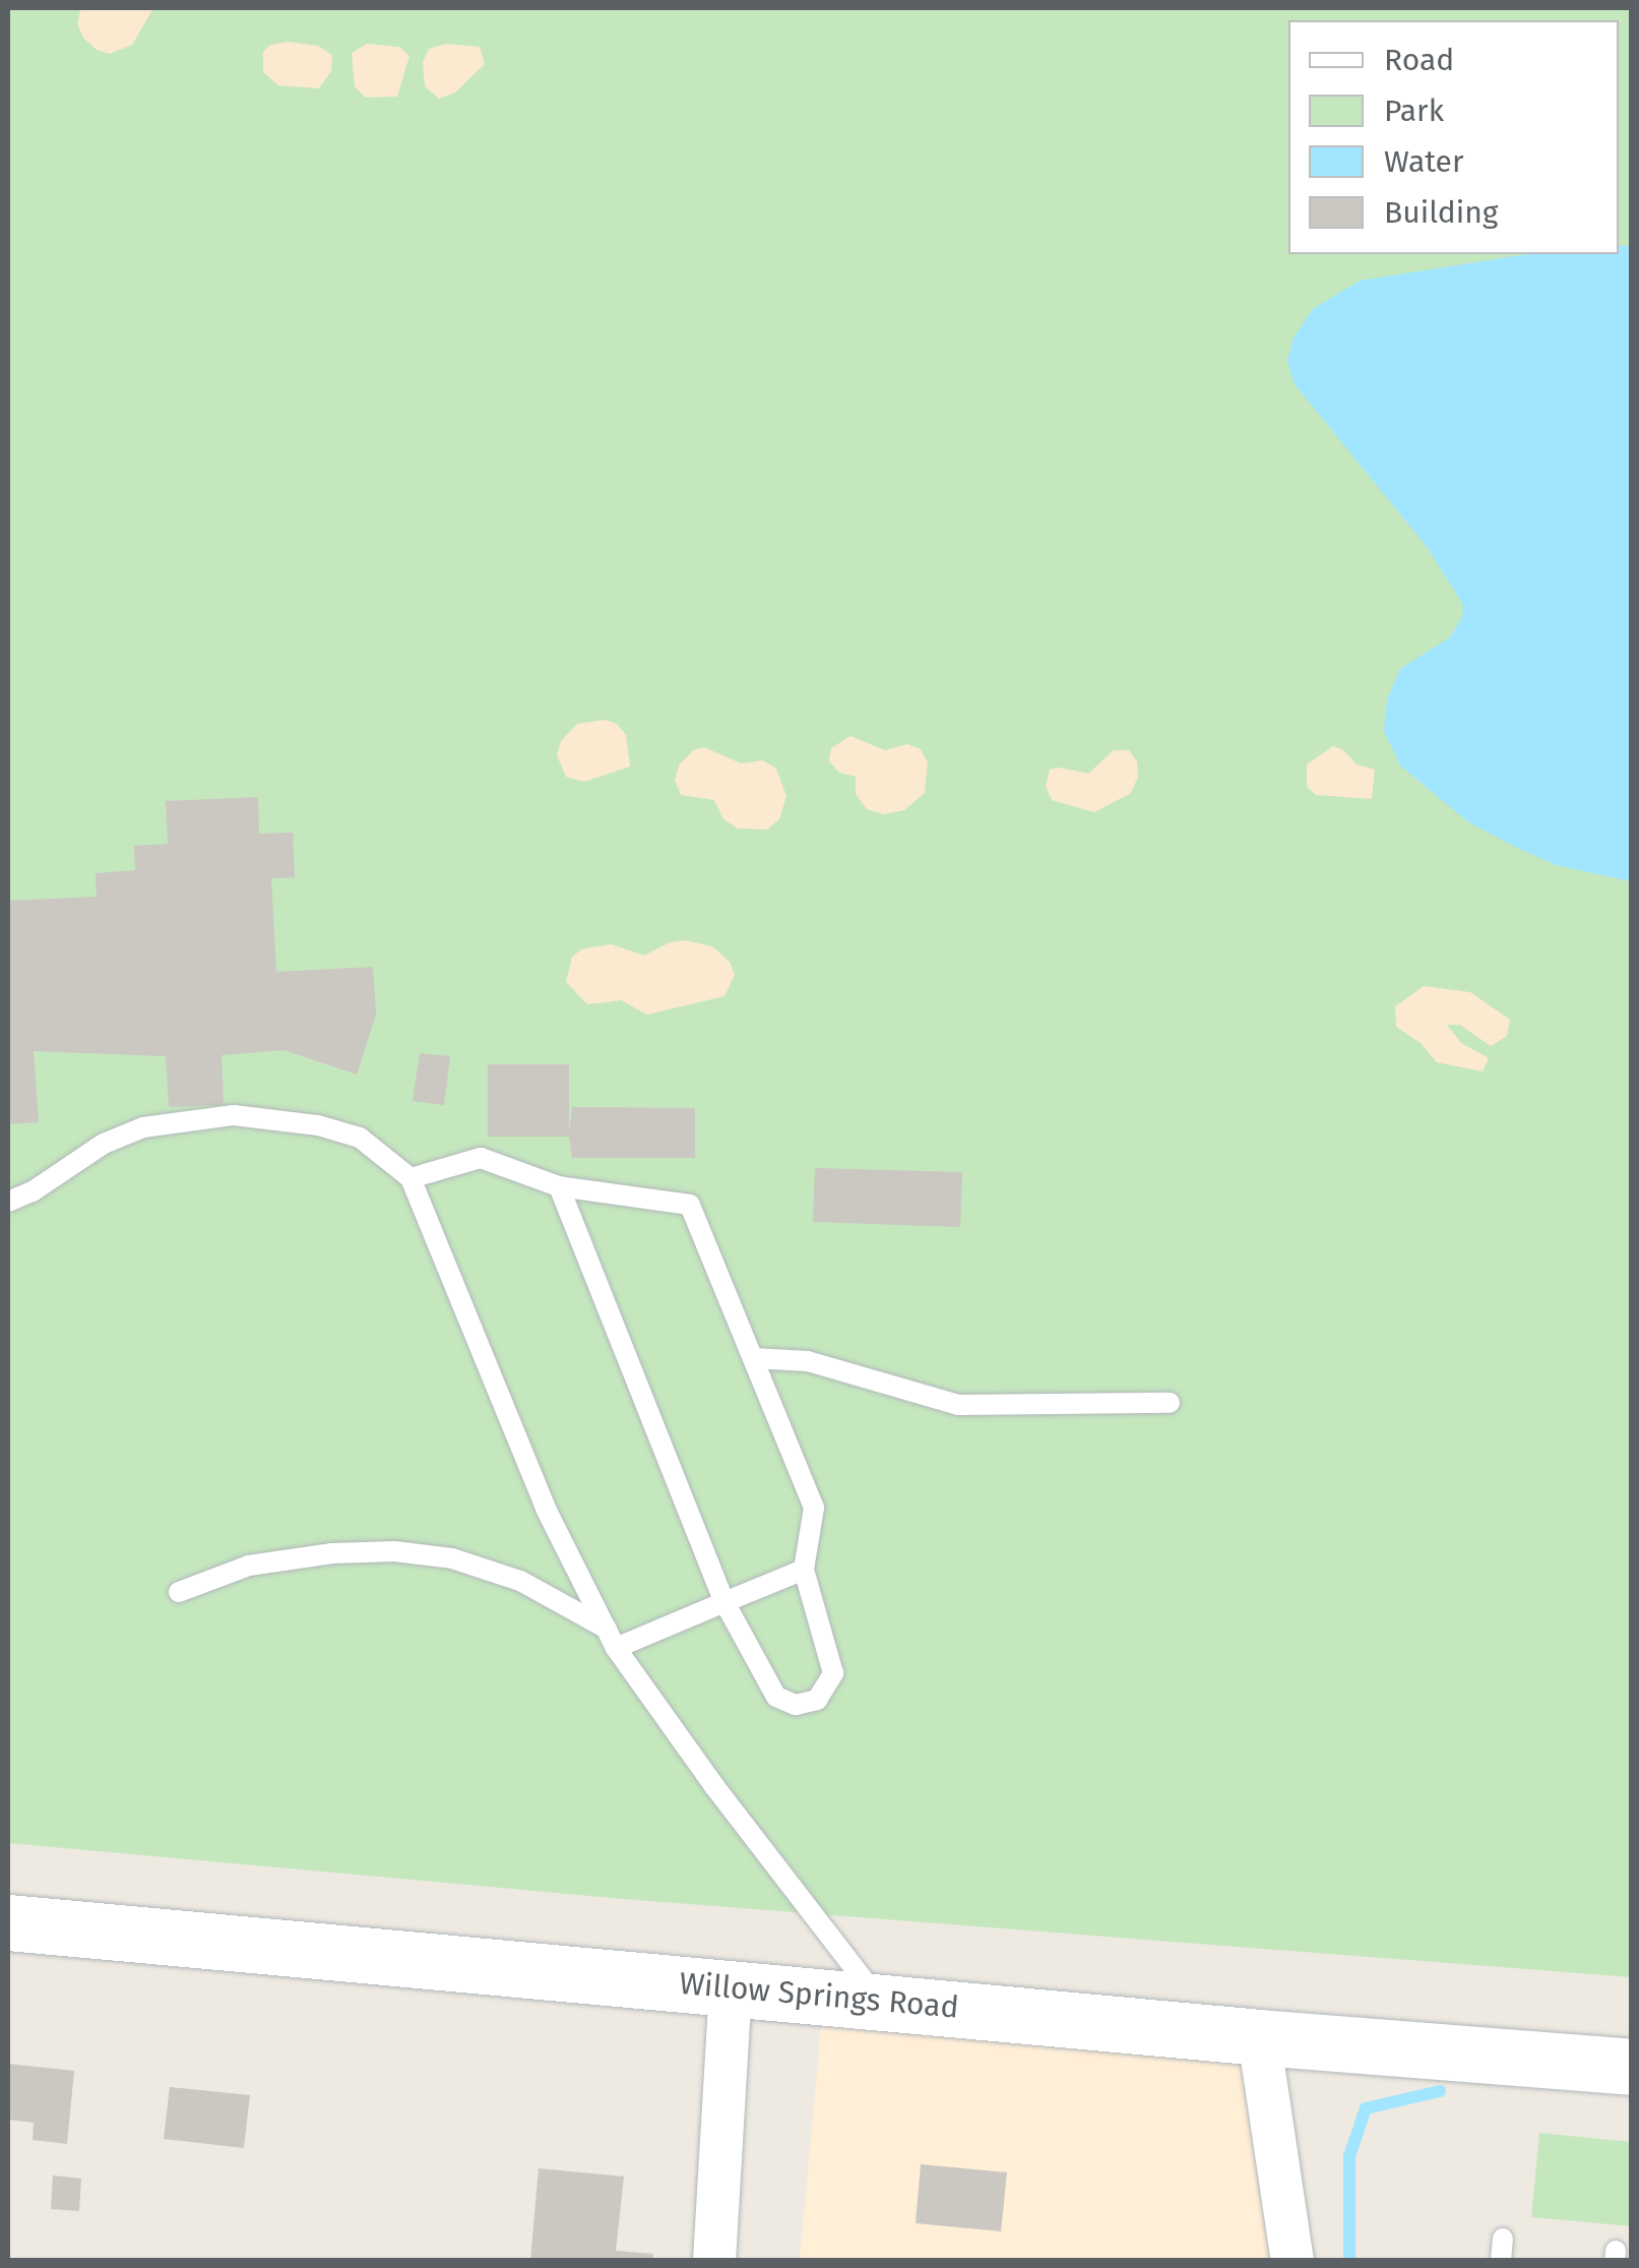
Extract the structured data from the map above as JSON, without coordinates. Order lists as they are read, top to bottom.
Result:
{
  "streets": {
    "main road": ["Willow Springs Road"]
  },
  "legend": [
    "Road",
    "Park",
    "Water",
    "Building"
  ]
}
